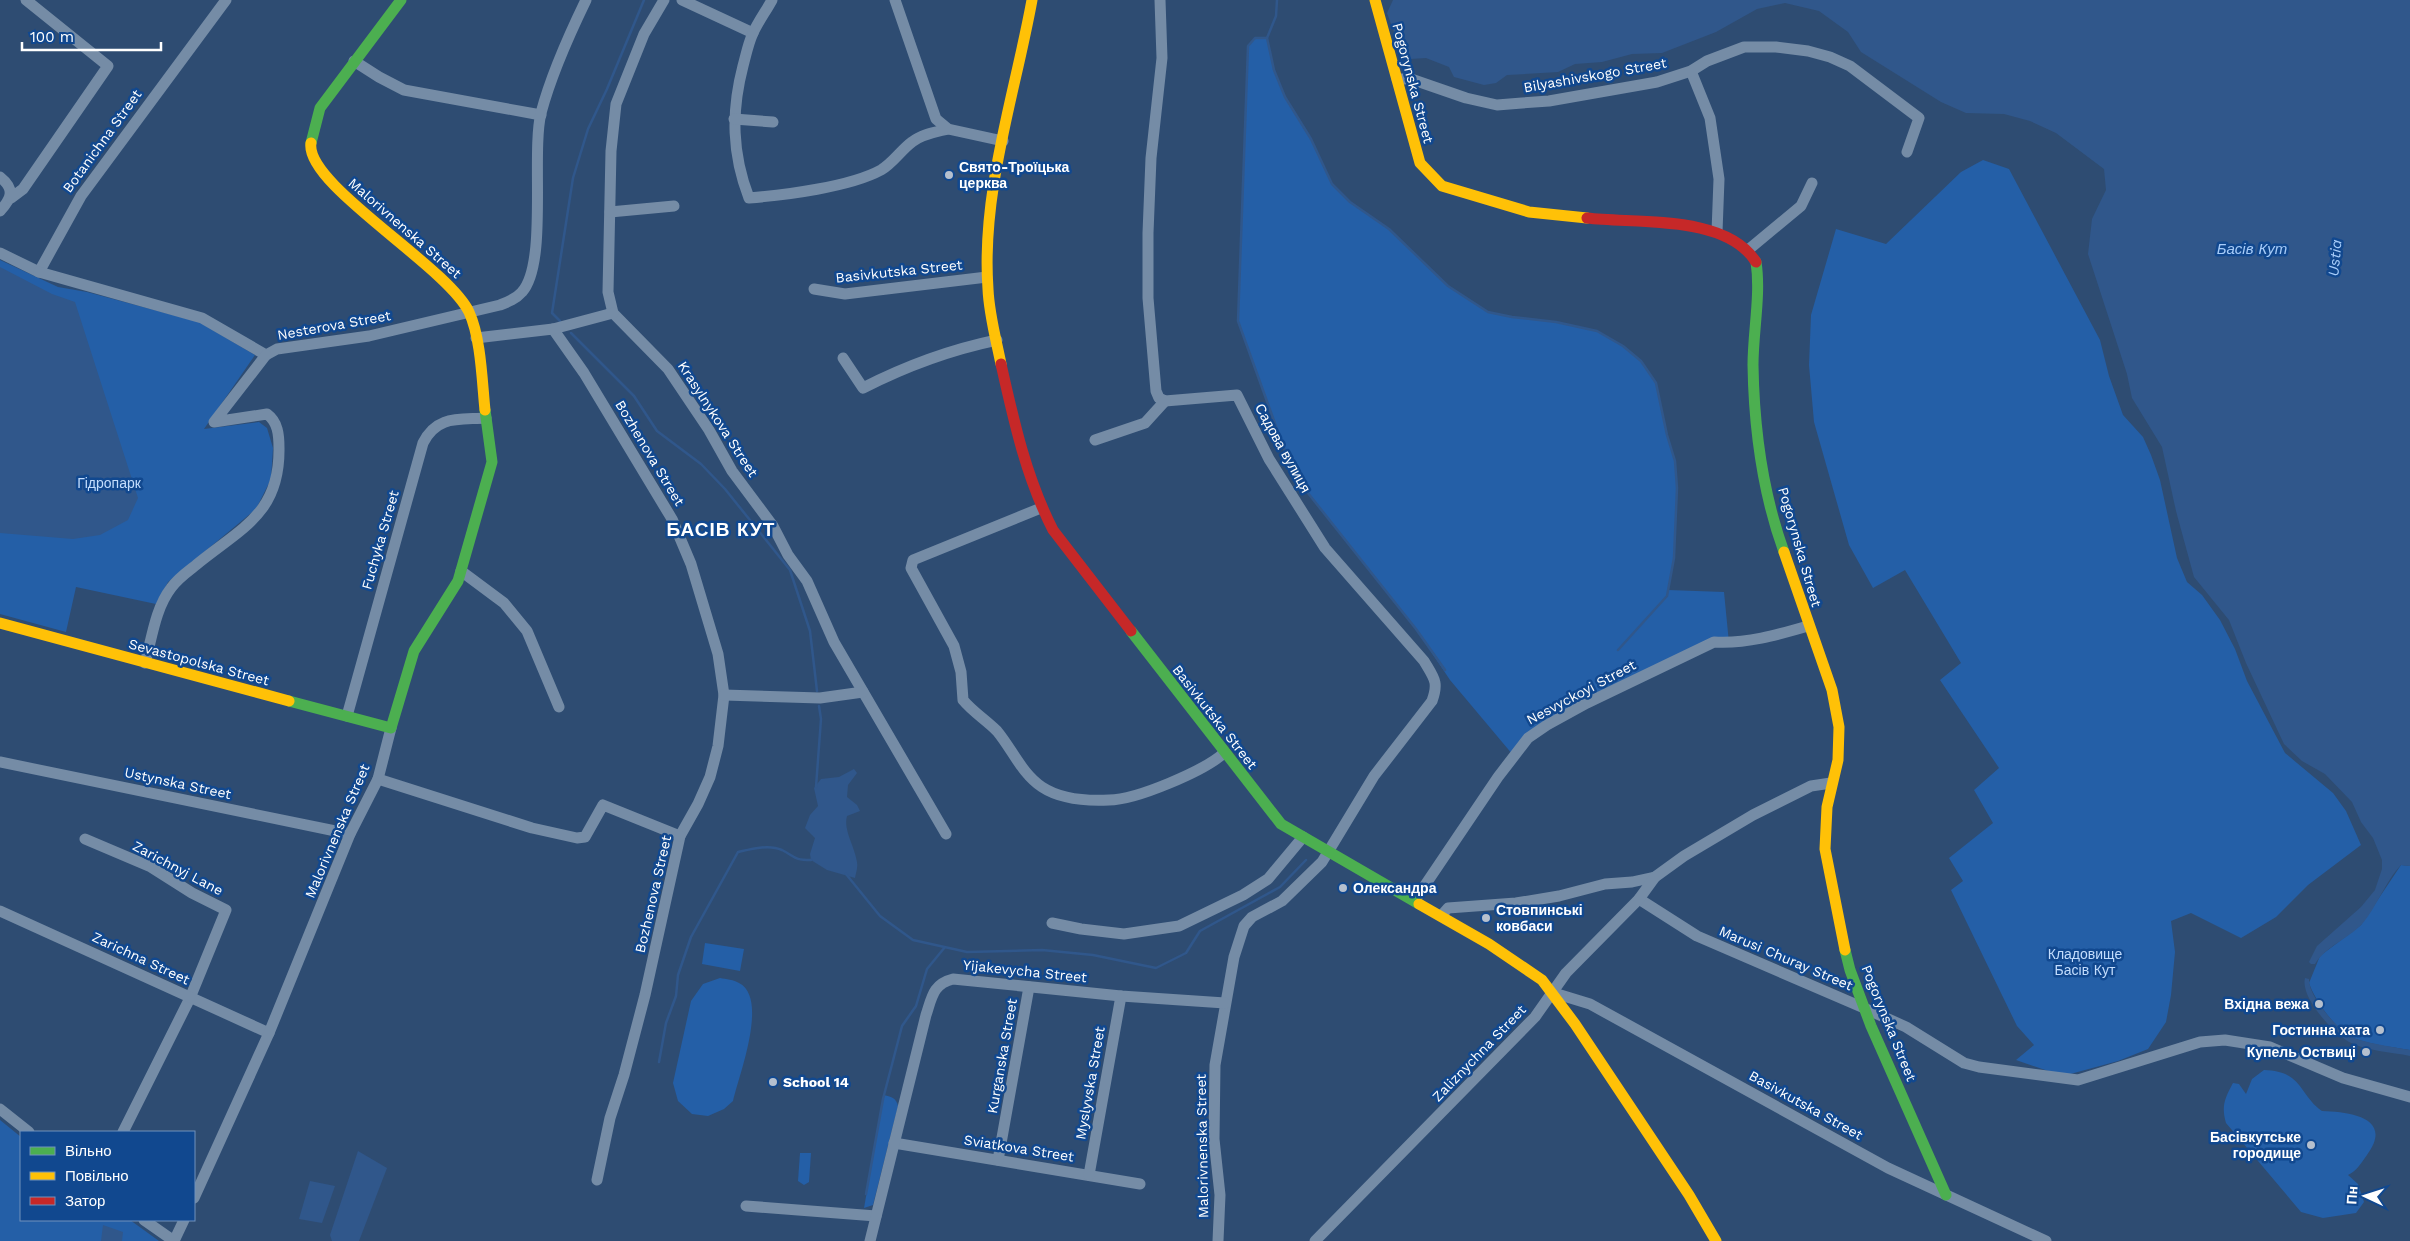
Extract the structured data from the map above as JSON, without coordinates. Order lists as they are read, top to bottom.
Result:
{
  "streets": {
    "street": [
      "Bilyashivskogo Street",
      "Pogorynska Street",
      "Botanichna Street",
      "Malorivnenska Street",
      "Basivkutska Street",
      "Nesterova Street",
      "Krasylnykova Street",
      "Садова вулиця",
      "Bozhenova Street",
      "Fuchyka Street",
      "Sevastopolska Street",
      "Nesvyckoyi Street",
      "Ustynska Street",
      "Zarichnyj Lane",
      "Zarichna Street",
      "Marusi Churay Street",
      "Yijakevycha Street",
      "Zaliznychna Street",
      "Kurganska Street",
      "Myslyvska Street",
      "Sviatkova Street"
    ]
  },
  "crossings": [
    ["Bilyashivskogo Street", "Pogorynska Street"],
    ["Pogorynska Street", "Basivkutska Street"],
    ["Pogorynska Street", "Nesvyckoyi Street"],
    ["Pogorynska Street", "Marusi Churay Street"],
    ["Pogorynska Street", "Zaliznychna Street"],
    ["Botanichna Street", "Nesterova Street"],
    ["Malorivnenska Street", "Basivkutska Street"],
    ["Malorivnenska Street", "Nesterova Street"],
    ["Malorivnenska Street", "Садова вулиця"],
    ["Malorivnenska Street", "Fuchyka Street"],
    ["Malorivnenska Street", "Sevastopolska Street"],
    ["Malorivnenska Street", "Ustynska Street"],
    ["Malorivnenska Street", "Zarichna Street"],
    ["Malorivnenska Street", "Yijakevycha Street"],
    ["Basivkutska Street", "Садова вулиця"],
    ["Basivkutska Street", "Nesvyckoyi Street"],
    ["Basivkutska Street", "Zaliznychna Street"],
    ["Fuchyka Street", "Sevastopolska Street"],
    ["Zarichnyj Lane", "Zarichna Street"],
    ["Marusi Churay Street", "Zaliznychna Street"],
    ["Yijakevycha Street", "Kurganska Street"],
    ["Yijakevycha Street", "Myslyvska Street"],
    ["Yijakevycha Street", "Sviatkova Street"],
    ["Kurganska Street", "Sviatkova Street"],
    ["Myslyvska Street", "Sviatkova Street"]
  ],
  "districts": ["БАСІВ КУТ"],
  "water": ["Басів Кут", "Ustia"],
  "parks": ["Гідропарк", "Кладовище Басів Кут"],
  "places": [
    "Свято-Троїцька церква",
    "Олександра",
    "Стовпинські ковбаси",
    "Вхідна вежа",
    "Гостинна хата",
    "Купель Оствиці",
    "School 14",
    "Басівкутське городище"
  ],
  "legend": ["Вільно", "Повільно", "Затор"],
  "scale_bar": "100 m",
  "north": "left"
}
